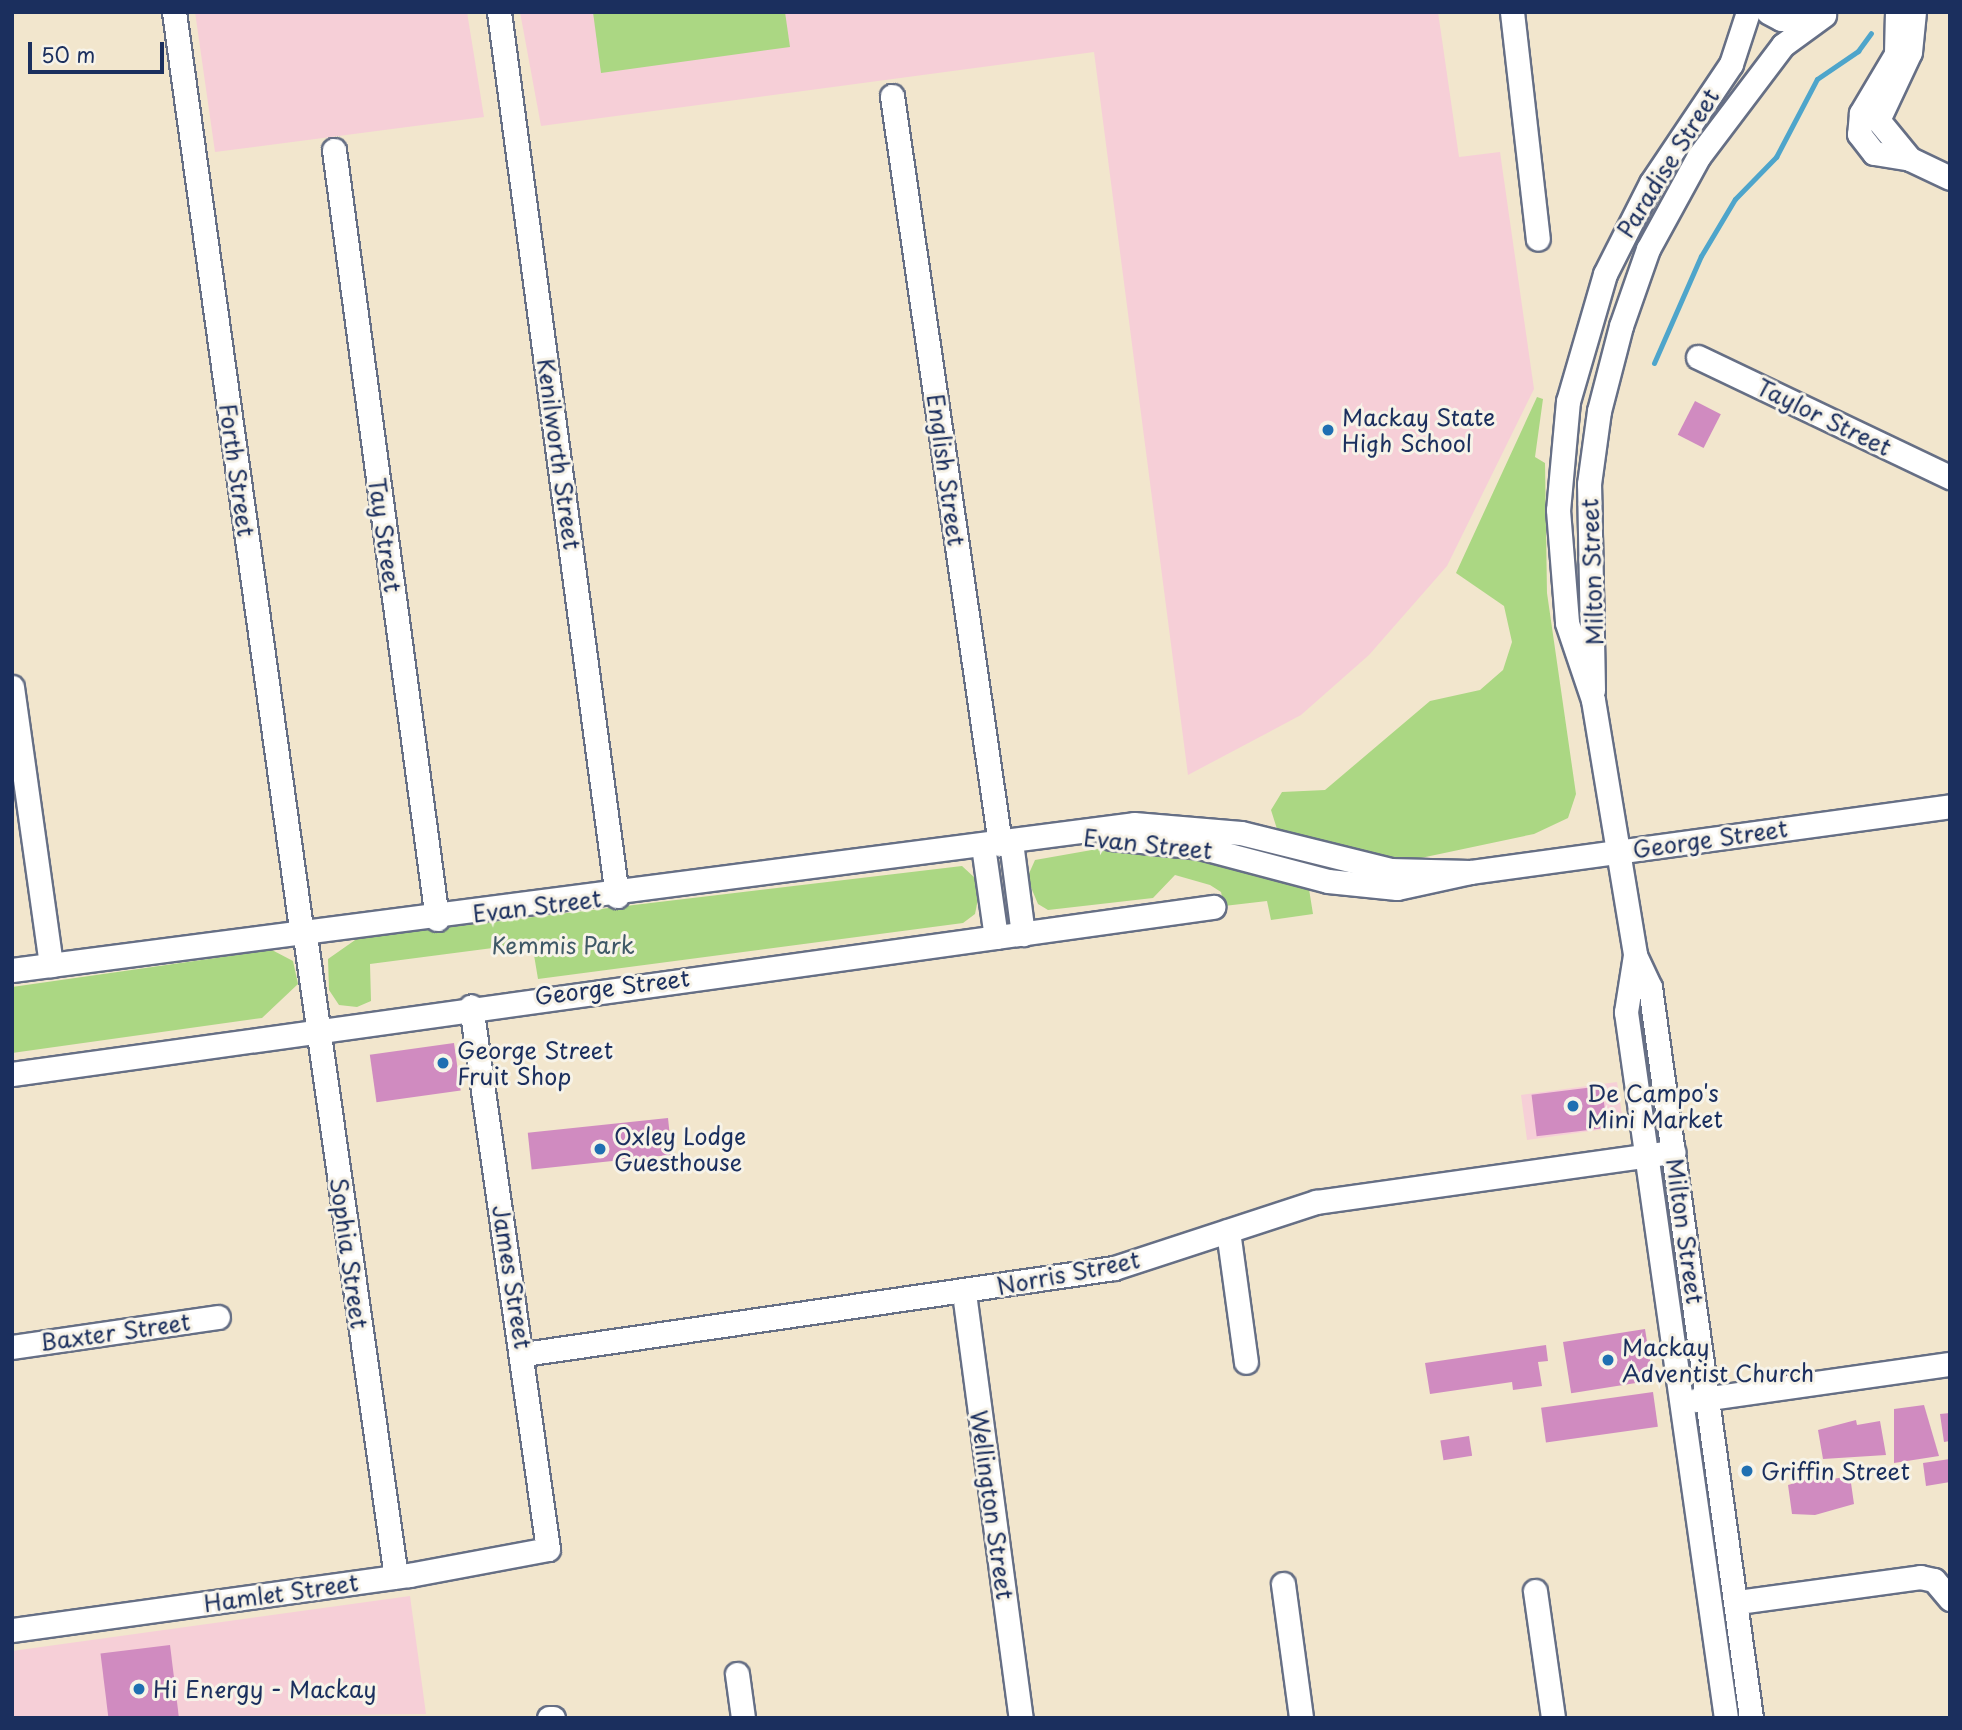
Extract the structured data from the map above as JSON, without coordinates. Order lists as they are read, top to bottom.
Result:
{
  "streets": {
    "street": [
      "Paradise Street",
      "Taylor Street",
      "Kenilworth Street",
      "Forth Street",
      "English Street",
      "Tay Street",
      "Milton Street",
      "George Street",
      "Evan Street",
      "Sophia Street",
      "Norris Street",
      "James Street",
      "Baxter Street",
      "Wellington Street",
      "Hamlet Street"
    ]
  },
  "crossings": [
    ["Paradise Street", "Milton Street"],
    ["Kenilworth Street", "Evan Street"],
    ["Forth Street", "Evan Street"],
    ["Forth Street", "Sophia Street"],
    ["English Street", "Evan Street"],
    ["Tay Street", "Evan Street"],
    ["Milton Street", "George Street"],
    ["Milton Street", "Norris Street"],
    ["George Street", "Evan Street"],
    ["George Street", "Sophia Street"],
    ["George Street", "James Street"],
    ["Evan Street", "Sophia Street"],
    ["Sophia Street", "Hamlet Street"],
    ["Norris Street", "James Street"],
    ["Norris Street", "Wellington Street"],
    ["James Street", "Hamlet Street"]
  ],
  "parks": ["Kemmis Park"],
  "places": [
    "Mackay State High School",
    "George Street Fruit Shop",
    "De Campo's Mini Market",
    "Oxley Lodge Guesthouse",
    "Mackay Adventist Church",
    "Griffin Street",
    "Hi Energy - Mackay"
  ],
  "scale_bar": "50 m"
}
